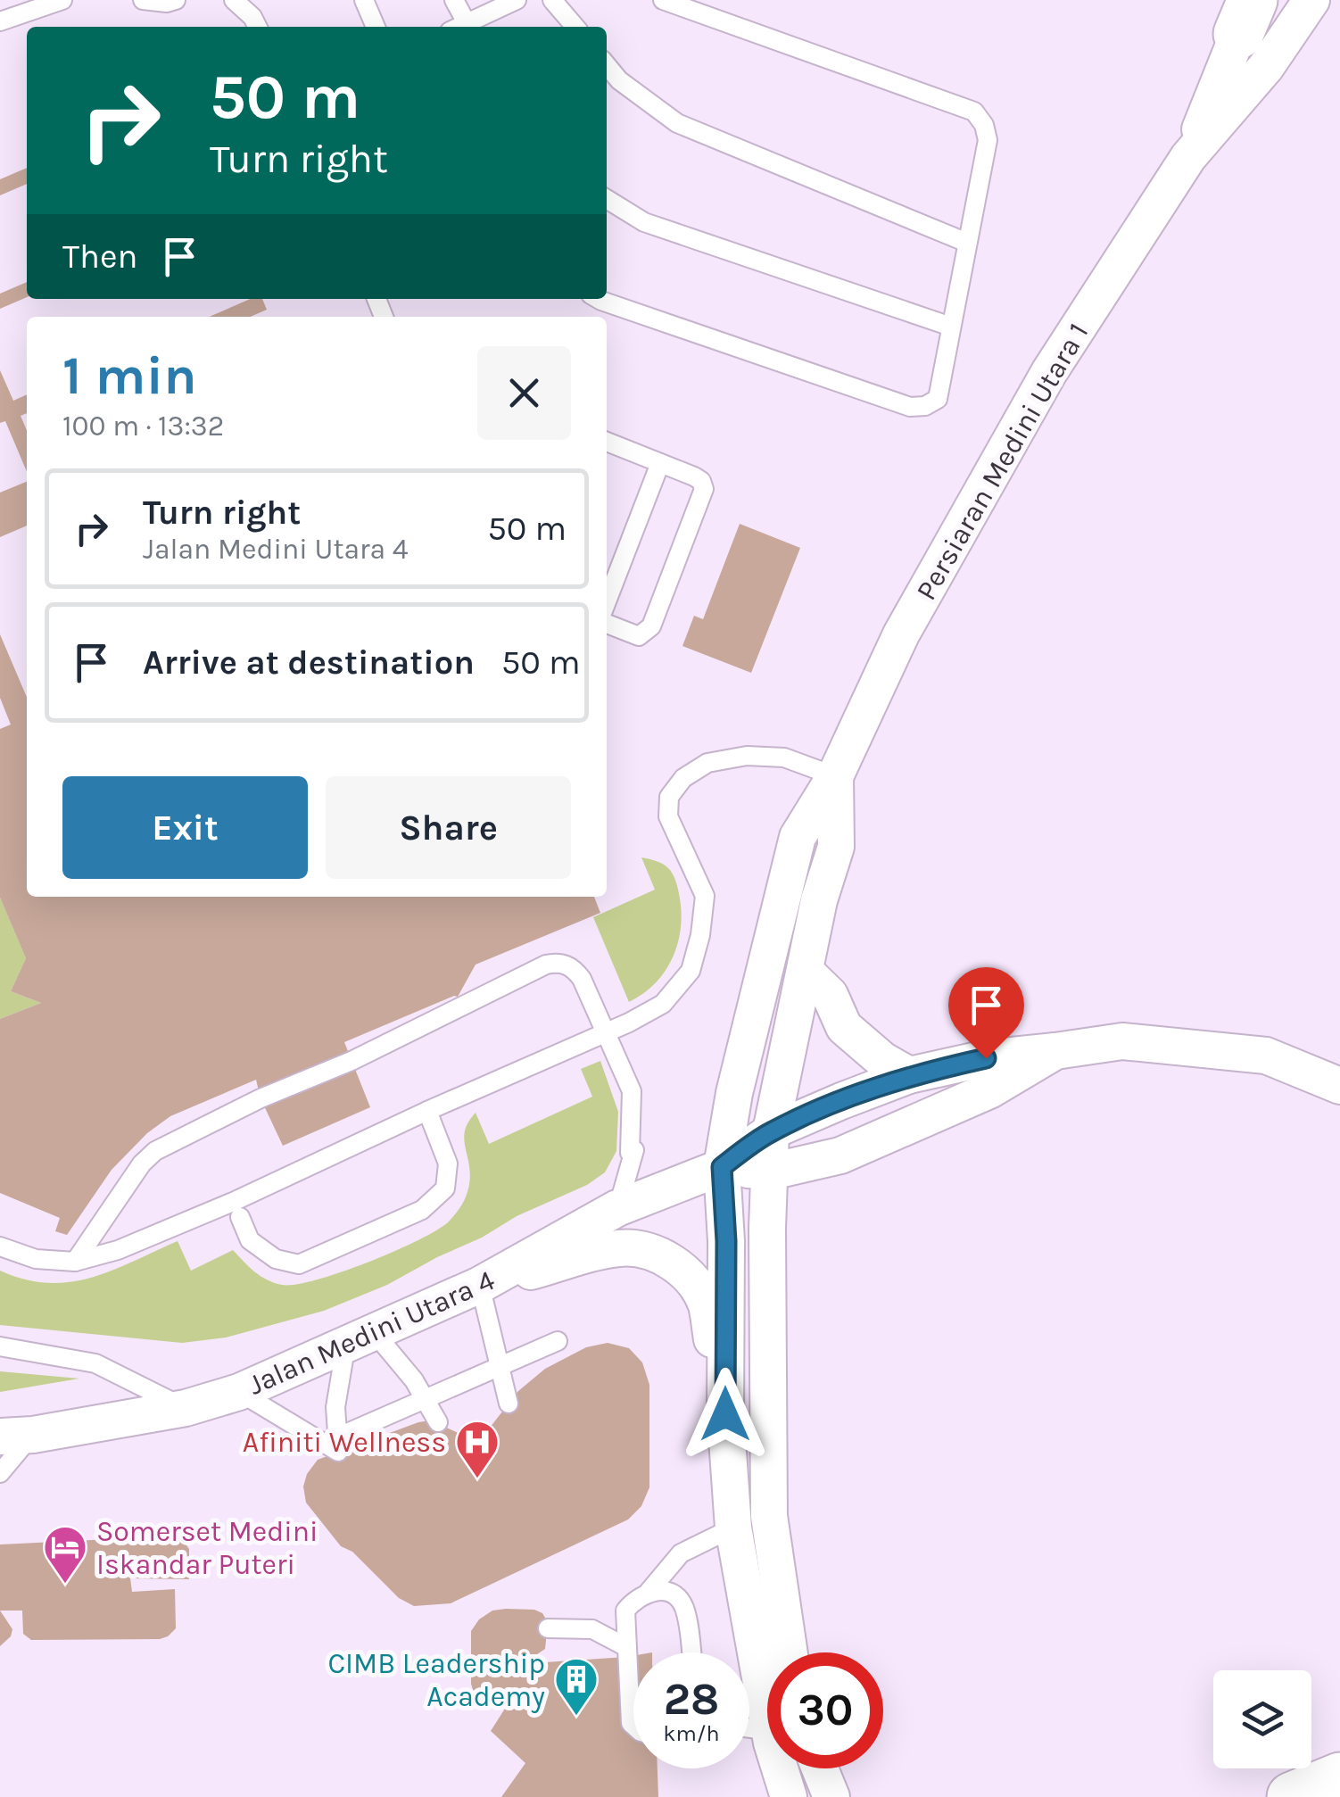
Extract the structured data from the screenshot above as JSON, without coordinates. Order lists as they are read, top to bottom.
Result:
{
  "streets": {
    "street": ["Persiaran Medini Utara 1", "Jalan Medini Utara 4"]
  },
  "crossings": [
    ["Persiaran Medini Utara 1", "Jalan Medini Utara 4"]
  ],
  "places": {
    "hospital": ["Afiniti Wellness"],
    "hotel": ["Somerset Medini Iskandar Puteri"],
    "building": ["CIMB Leadership Academy"]
  },
  "page": {
    "turn": ["50 m", "Turn right"],
    "then": "Then",
    "heading": ["1 min", "100 m · 13:32"],
    "list": [
      {
        "name": "Turn right",
        "note": "Jalan Medini Utara 4",
        "value": "50 m"
      },
      {
        "name": "Arrive at destination",
        "value": "50 m"
      }
    ],
    "buttons": ["Exit", "Share"],
    "speed": "28 km/h",
    "limit": "30"
  }
}
